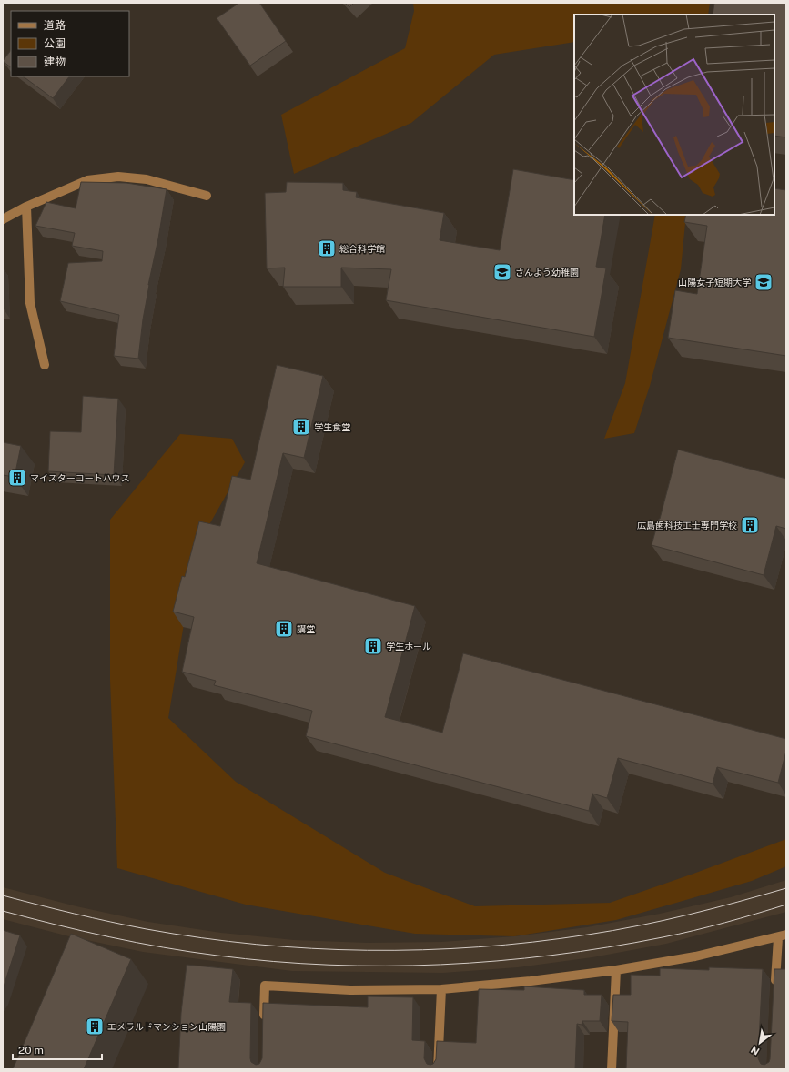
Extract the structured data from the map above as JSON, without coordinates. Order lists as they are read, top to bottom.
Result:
{
  "places": {
    "building": [
      "総合科学館",
      "学生食堂",
      "マイスターコートハウス",
      "広島歯科技工士専門学校",
      "講堂",
      "学生ホール",
      "エメラルドマンション山陽園"
    ],
    "school or university": ["さんよう幼稚園", "山陽女子短期大学"]
  },
  "legend": ["道路", "公園", "建物"],
  "scale_bar": "20 m",
  "north": "bottom left"
}
